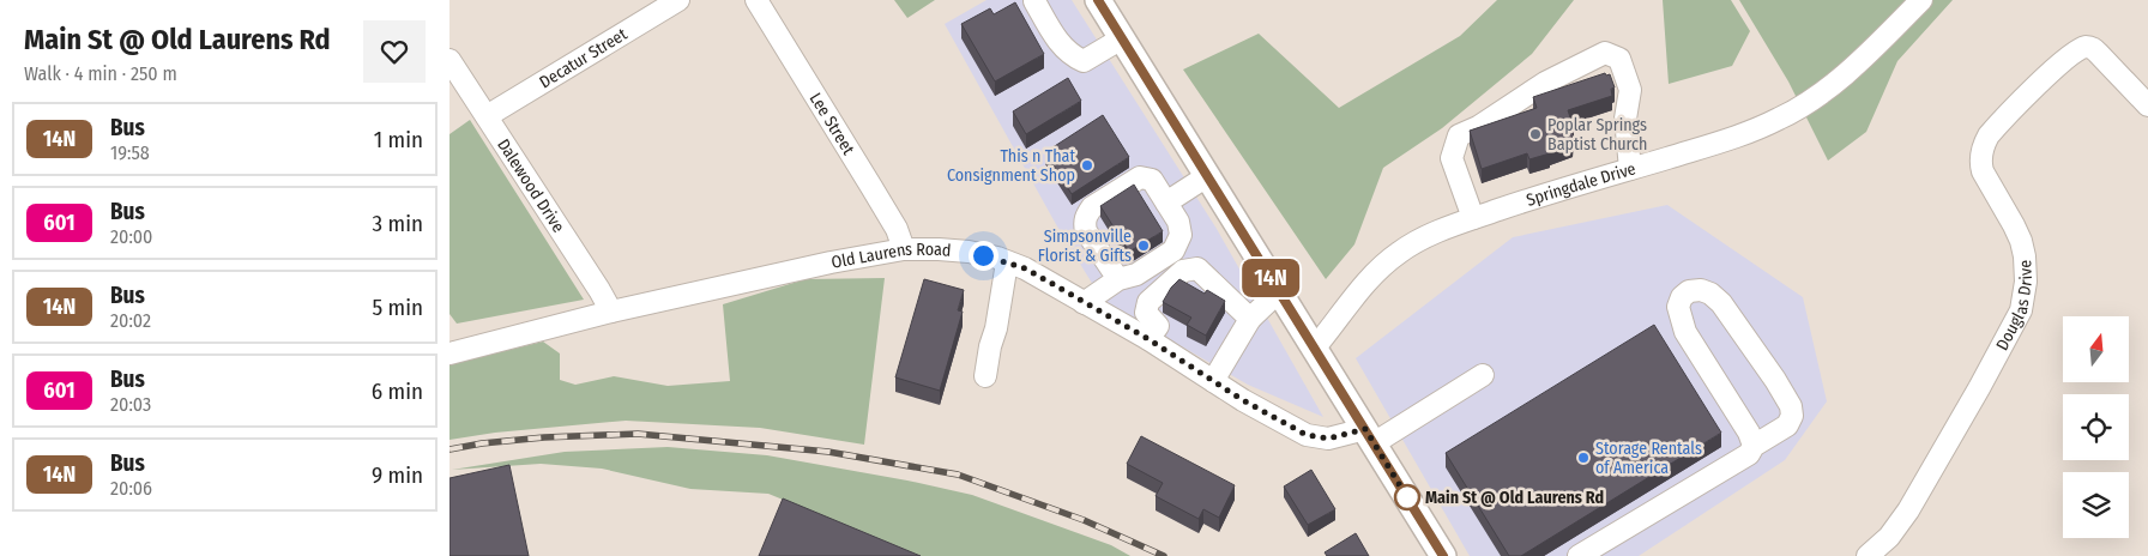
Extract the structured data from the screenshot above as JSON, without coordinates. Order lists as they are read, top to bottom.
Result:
{
  "streets": {
    "street": [
      "Decatur Street",
      "Lee Street",
      "Springdale Drive",
      "Dalewood Drive",
      "Old Laurens Road",
      "Douglas Drive"
    ]
  },
  "crossings": [
    ["Decatur Street", "Dalewood Drive"],
    ["Lee Street", "Old Laurens Road"],
    ["Dalewood Drive", "Old Laurens Road"]
  ],
  "places": [
    "Poplar Springs Baptist Church",
    "This n That Consignment Shop",
    "Simpsonville Florist & Gifts",
    "Storage Rentals of America",
    "Main St @ Old Laurens Rd"
  ],
  "lines": ["bus line 14N"],
  "north": "top",
  "page": {
    "heading": ["Main St @ Old Laurens Rd", "Walk · 4 min · 250 m"],
    "on_map": "14N",
    "list": [
      {
        "mark": "14N",
        "name": "Bus",
        "note": "19:58",
        "value": "1 min"
      },
      {
        "mark": "601",
        "name": "Bus",
        "note": "20:00",
        "value": "3 min"
      },
      {
        "mark": "14N",
        "name": "Bus",
        "note": "20:02",
        "value": "5 min"
      },
      {
        "mark": "601",
        "name": "Bus",
        "note": "20:03",
        "value": "6 min"
      },
      {
        "mark": "14N",
        "name": "Bus",
        "note": "20:06",
        "value": "9 min"
      }
    ]
  }
}
